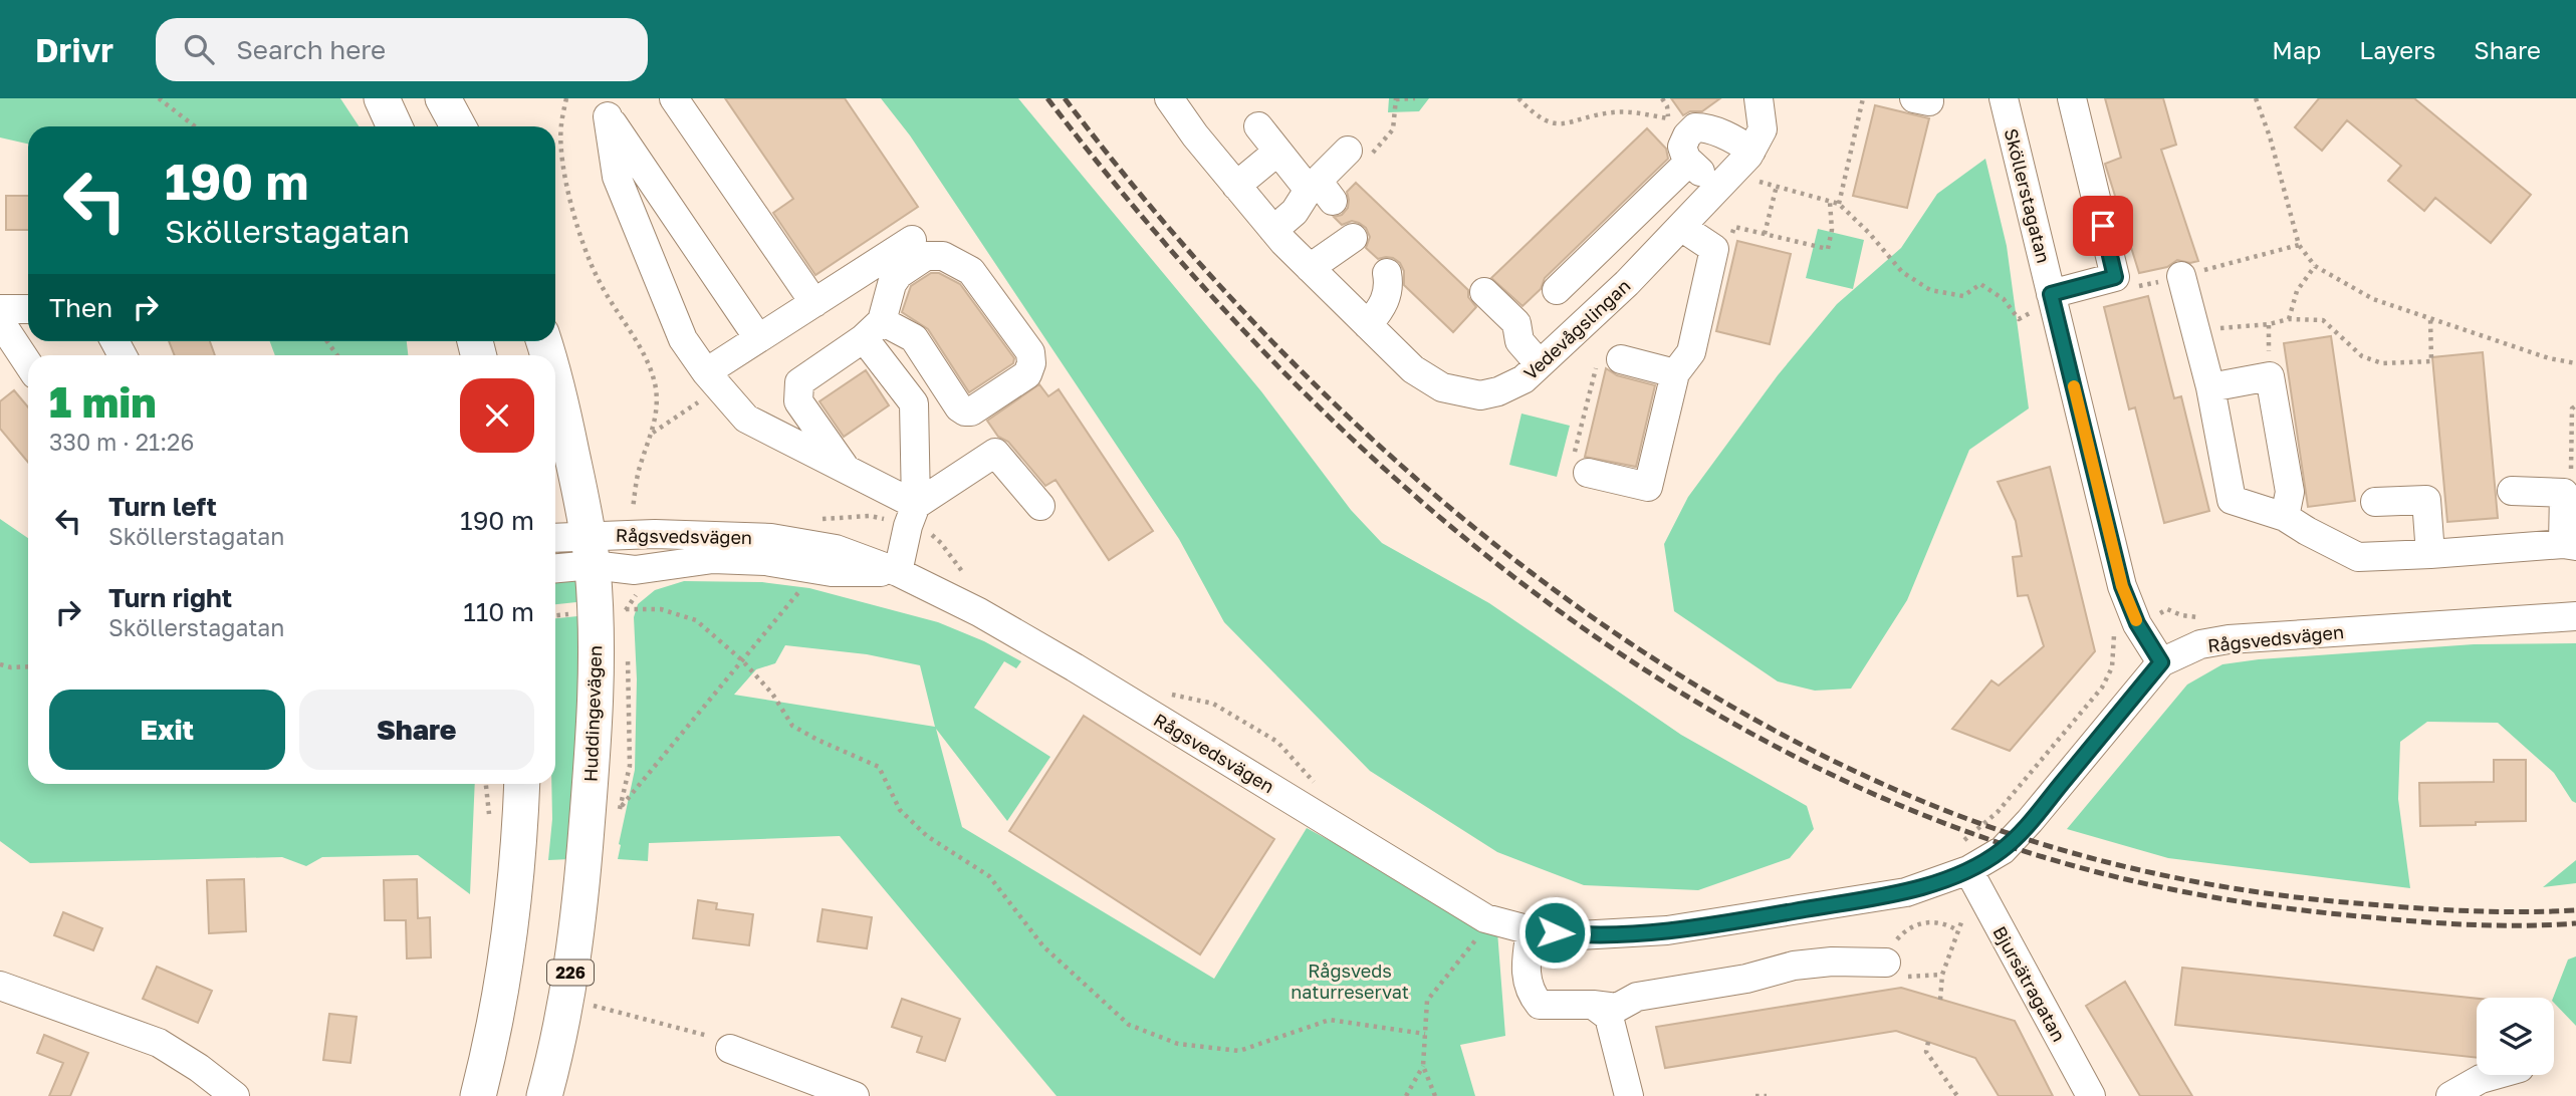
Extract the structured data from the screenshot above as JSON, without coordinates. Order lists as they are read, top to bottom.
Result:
{
  "streets": {
    "main road": ["Huddingevägen", "226"],
    "street": [
      "Sköllerstagatan",
      "Vedevågslingan",
      "Rågsvedsvägen",
      "Bjursätragatan"
    ]
  },
  "crossings": [
    ["Sköllerstagatan", "Rågsvedsvägen"],
    ["Rågsvedsvägen", "Huddingevägen"],
    ["Rågsvedsvägen", "Bjursätragatan"]
  ],
  "parks": ["Rågsveds naturreservat"],
  "page": {
    "header": "Drivr",
    "search": "Search here",
    "nav": ["Map", "Layers", "Share"],
    "turn": ["190 m", "Sköllerstagatan"],
    "then": "Then",
    "heading": ["1 min", "330 m · 21:26"],
    "list": [
      {
        "name": "Turn left",
        "note": "Sköllerstagatan",
        "value": "190 m"
      },
      {
        "name": "Turn right",
        "note": "Sköllerstagatan",
        "value": "110 m"
      }
    ],
    "buttons": ["Exit", "Share"]
  }
}
